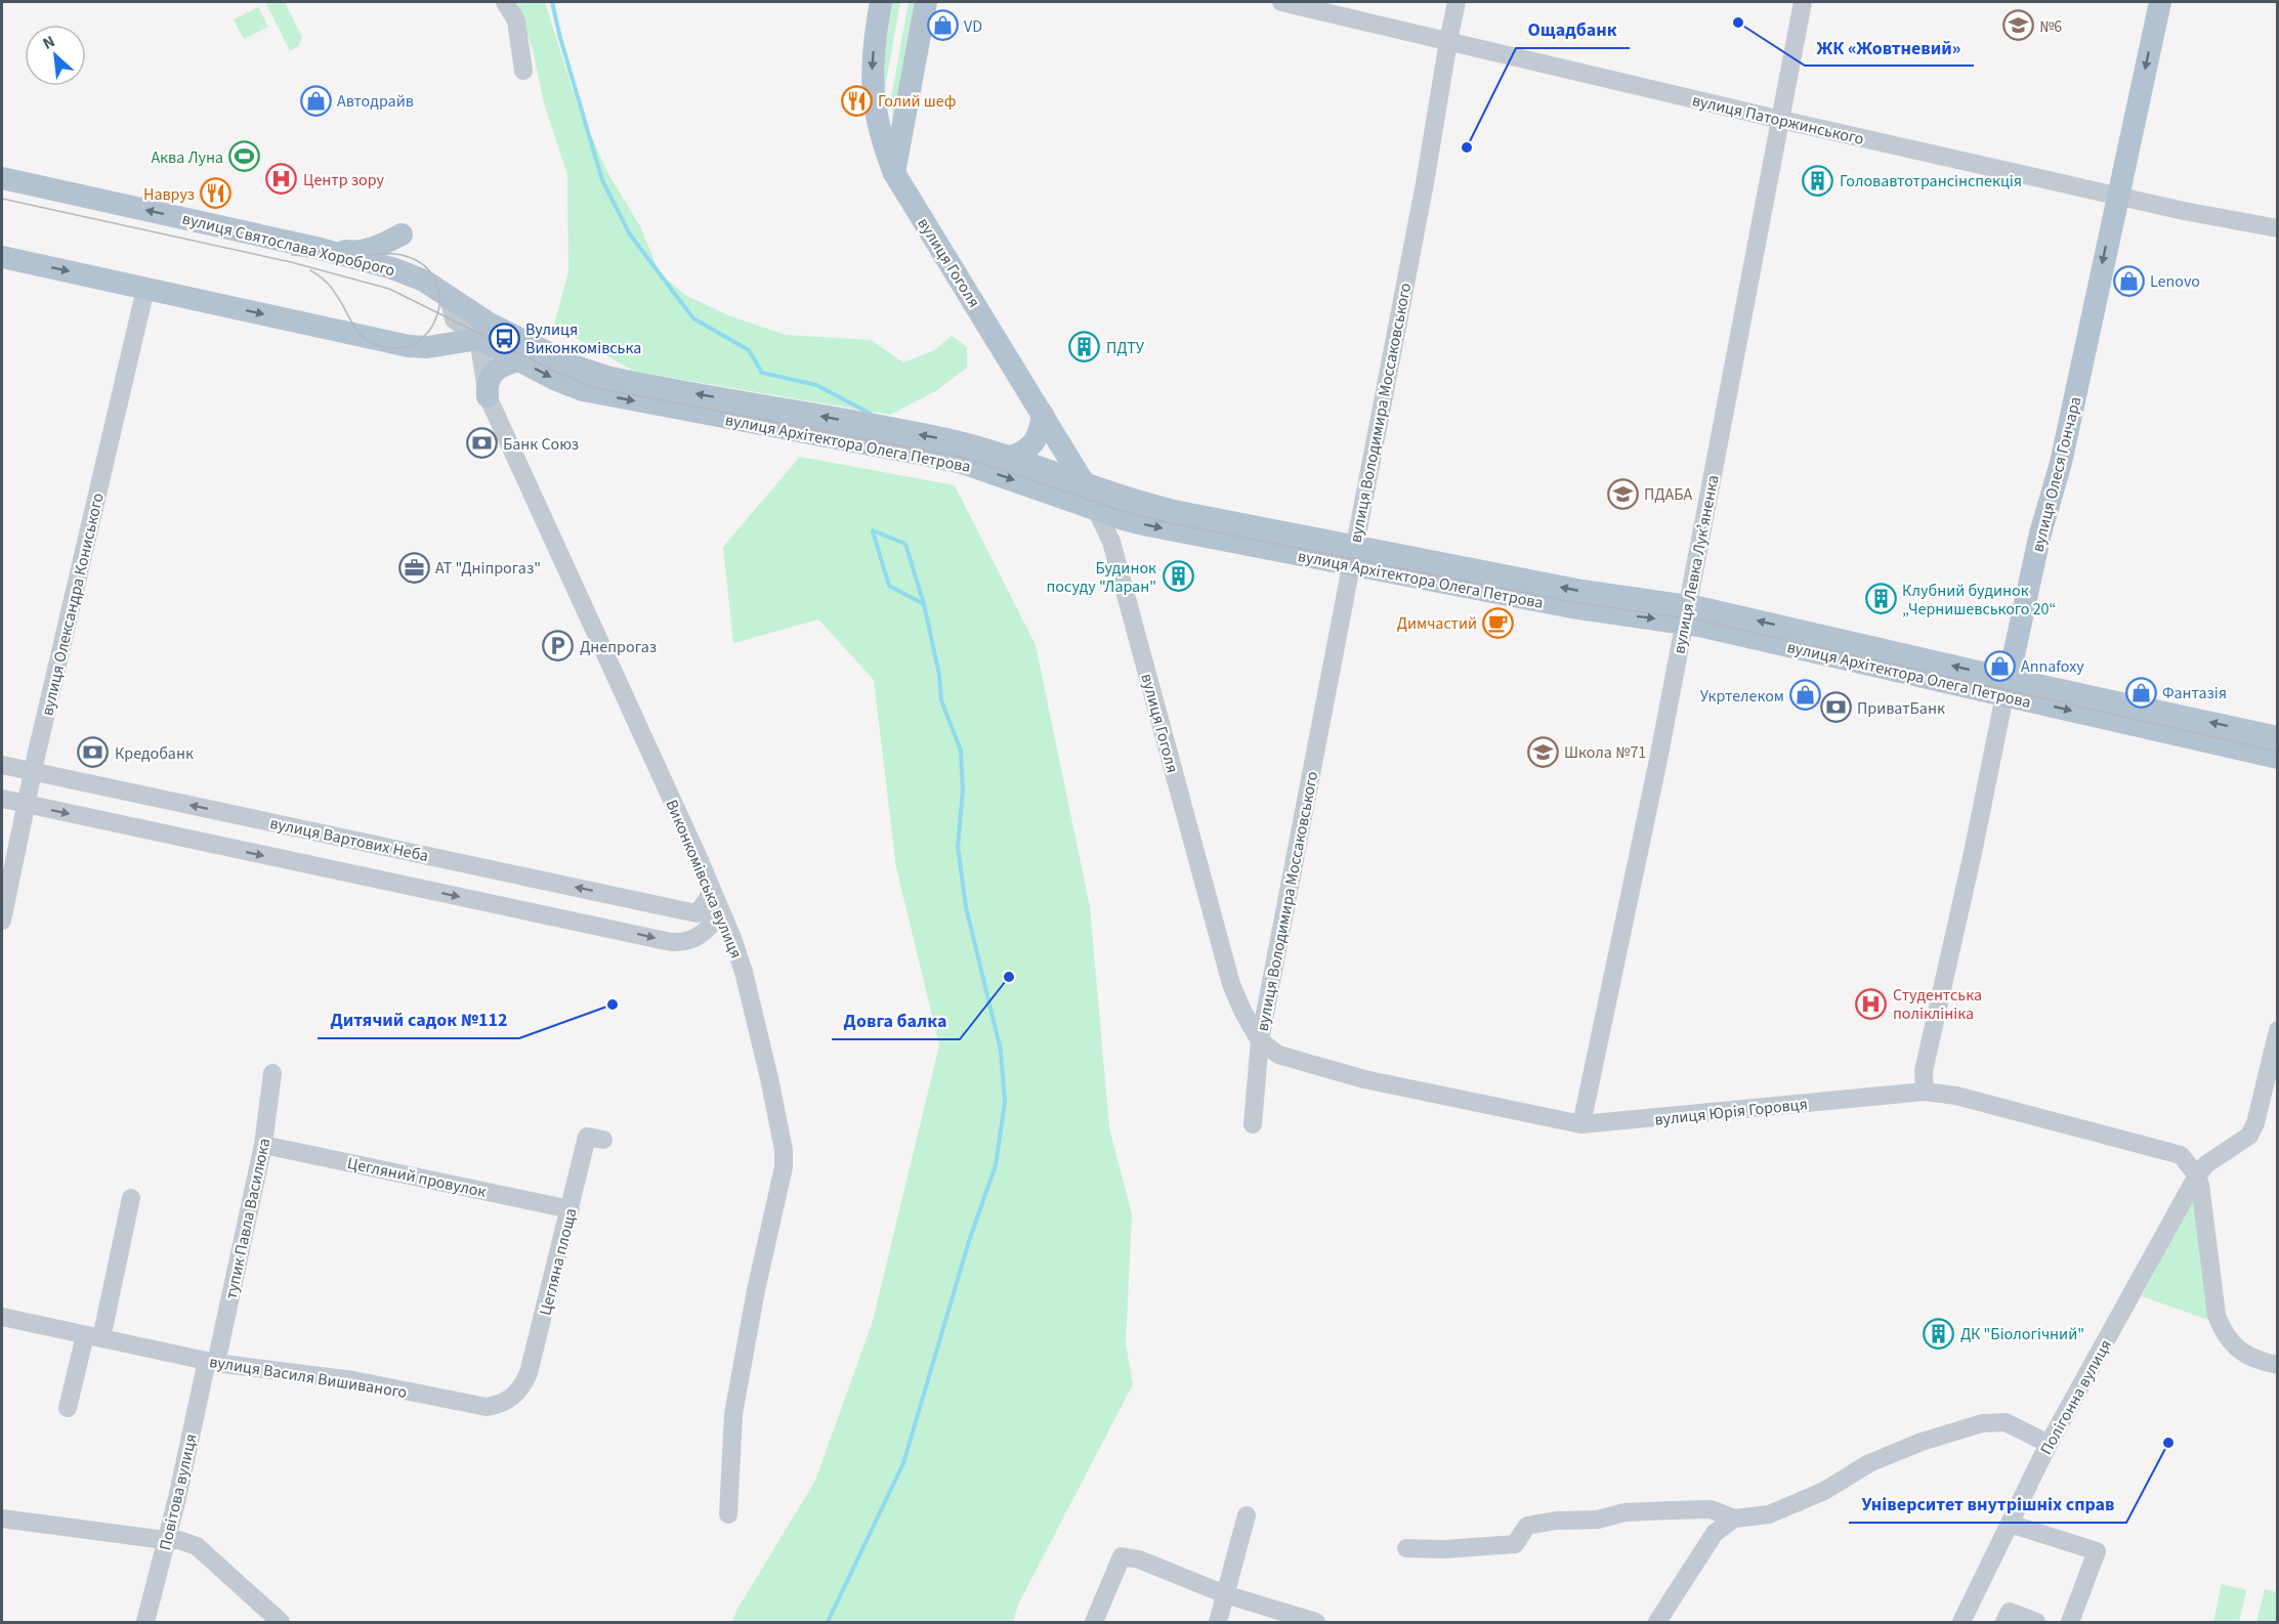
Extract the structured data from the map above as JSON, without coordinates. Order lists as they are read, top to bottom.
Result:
{
  "streets": {
    "main road": [
      "вулиця Святослава Хороброго",
      "вулиця Гоголя",
      "вулиця Архітектора Олега Петрова",
      "вулиця Олеся Гончара"
    ],
    "street": [
      "вулиця Паторжинського",
      "вулиця Володимира Моссаковського",
      "вулиця Левка Лукʼяненка",
      "вулиця Олександра Кониського",
      "вулиця Вартових Неба",
      "Виконкомівська вулиця",
      "вулиця Юрія Горовця",
      "Цегляний провулок",
      "тупик Павла Василюка",
      "Цегляна площа",
      "вулиця Василя Вишиваного",
      "Полігонна вулиця",
      "Повітова вулиця"
    ]
  },
  "crossings": [
    ["вулиця Паторжинського", "вулиця Володимира Моссаковського"],
    ["вулиця Паторжинського", "вулиця Олеся Гончара"],
    ["вулиця Паторжинського", "вулиця Левка Лукʼяненка"],
    ["вулиця Святослава Хороброго", "вулиця Архітектора Олега Петрова"],
    ["вулиця Святослава Хороброго", "Виконкомівська вулиця"],
    ["вулиця Гоголя", "вулиця Володимира Моссаковського"],
    ["вулиця Гоголя", "вулиця Архітектора Олега Петрова"],
    ["вулиця Гоголя", "вулиця Юрія Горовця"],
    ["вулиця Володимира Моссаковського", "вулиця Архітектора Олега Петрова"],
    ["вулиця Володимира Моссаковського", "вулиця Юрія Горовця"],
    ["вулиця Архітектора Олега Петрова", "вулиця Олеся Гончара"],
    ["вулиця Архітектора Олега Петрова", "вулиця Левка Лукʼяненка"],
    ["вулиця Олеся Гончара", "вулиця Юрія Горовця"],
    ["вулиця Левка Лукʼяненка", "вулиця Юрія Горовця"],
    ["вулиця Олександра Кониського", "вулиця Вартових Неба"],
    ["вулиця Юрія Горовця", "Полігонна вулиця"],
    ["Цегляний провулок", "тупик Павла Василюка"],
    ["Цегляний провулок", "Цегляна площа"],
    ["тупик Павла Василюка", "вулиця Василя Вишиваного"],
    ["тупик Павла Василюка", "Повітова вулиця"],
    ["Цегляна площа", "вулиця Василя Вишиваного"],
    ["вулиця Василя Вишиваного", "Повітова вулиця"]
  ],
  "one_way": ["вулиця Олеся Гончара"],
  "places": {
    "other": [
      "ЖК «Жовтневий»",
      "Ощадбанк",
      "Довга балка",
      "Дитячий садок №112",
      "Університет внутрішніх справ"
    ],
    "shop": [
      "VD",
      "Автодрайв",
      "Lenovo",
      "Annafoxy",
      "Фантазія",
      "Укртелеком"
    ],
    "school or university": ["№6", "ПДАБА", "Школа №71"],
    "restaurant": ["Голий шеф", "Навруз"],
    "sports": ["Аква Луна"],
    "hospital": ["Центр зору", "Студентська поліклініка"],
    "building": [
      "Головавтотрансінспекція",
      "ПДТУ",
      "Будинок посуду \"Ларан\"",
      "Клубний будинок „Чернишевського 20“",
      "ДК \"Біологічний\""
    ],
    "bus stop": ["Вулиця Виконкомівська"],
    "bank": ["Банк Союз", "ПриватБанк", "Кредобанк"],
    "office": ["АТ \"Дніпрогаз\""],
    "cafe": ["Димчастий"],
    "parking": ["Днепрогаз"]
  },
  "north": "top left"
}
